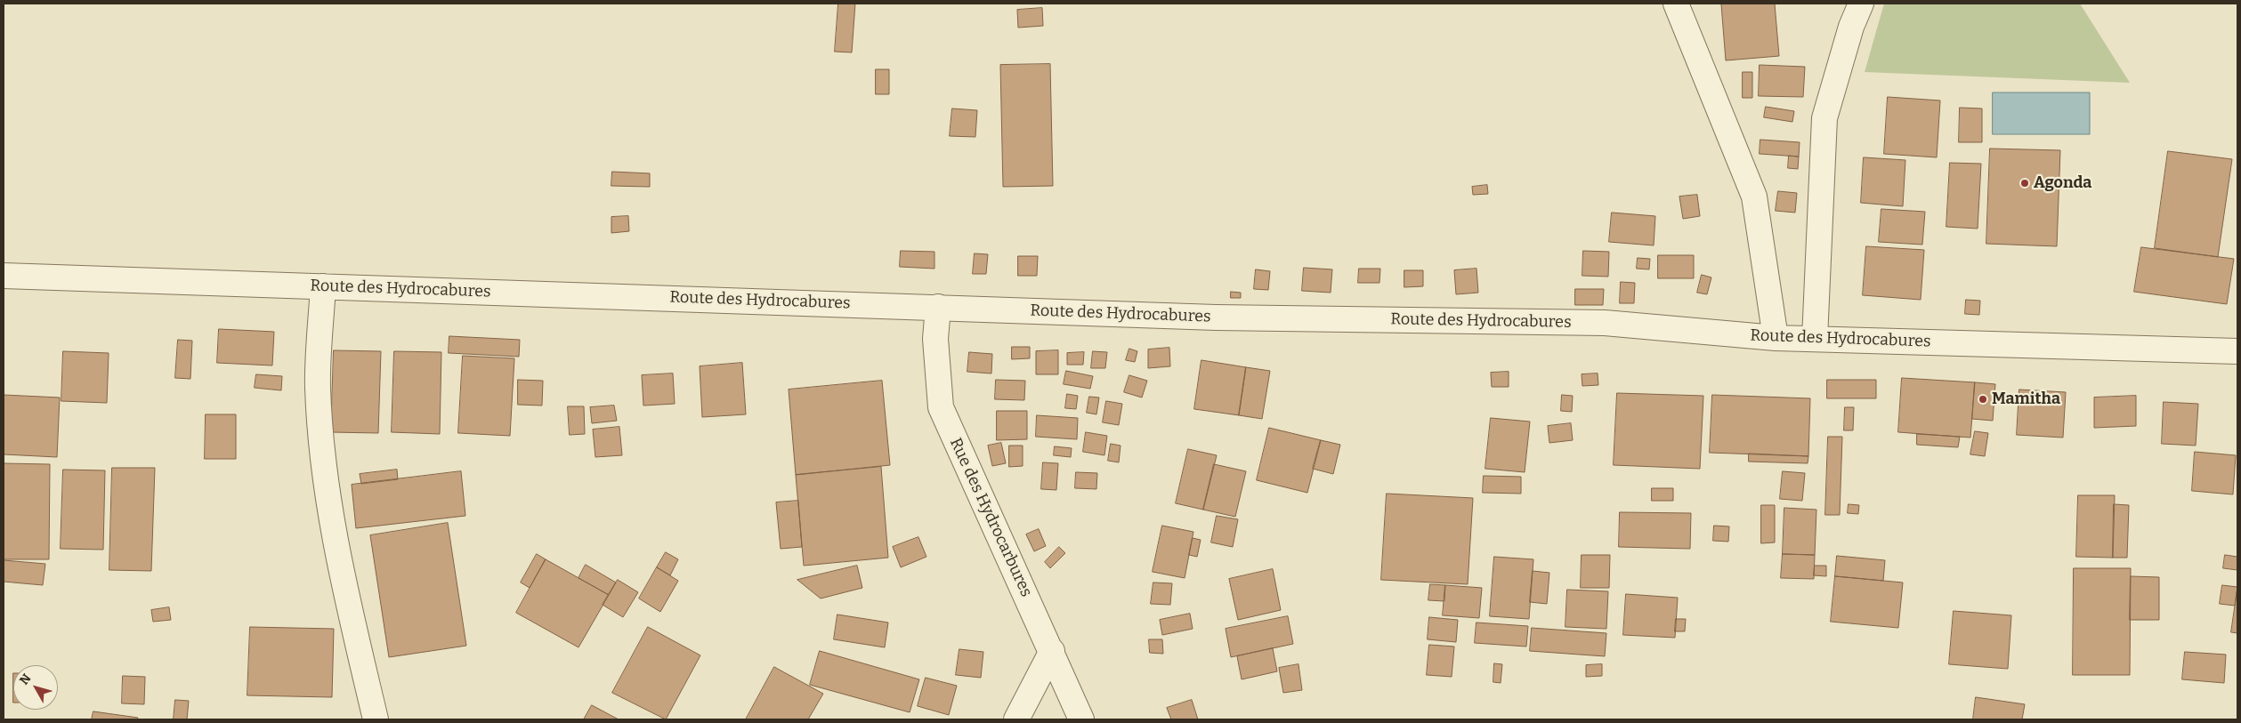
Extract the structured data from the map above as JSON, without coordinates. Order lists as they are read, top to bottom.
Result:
{
  "streets": {
    "street": ["Route des Hydrocabures", "Rue des Hydrocarbures"]
  },
  "crossings": [
    ["Route des Hydrocabures", "Rue des Hydrocarbures"]
  ],
  "places": ["Agonda", "Mamitha"],
  "north": "top left"
}
